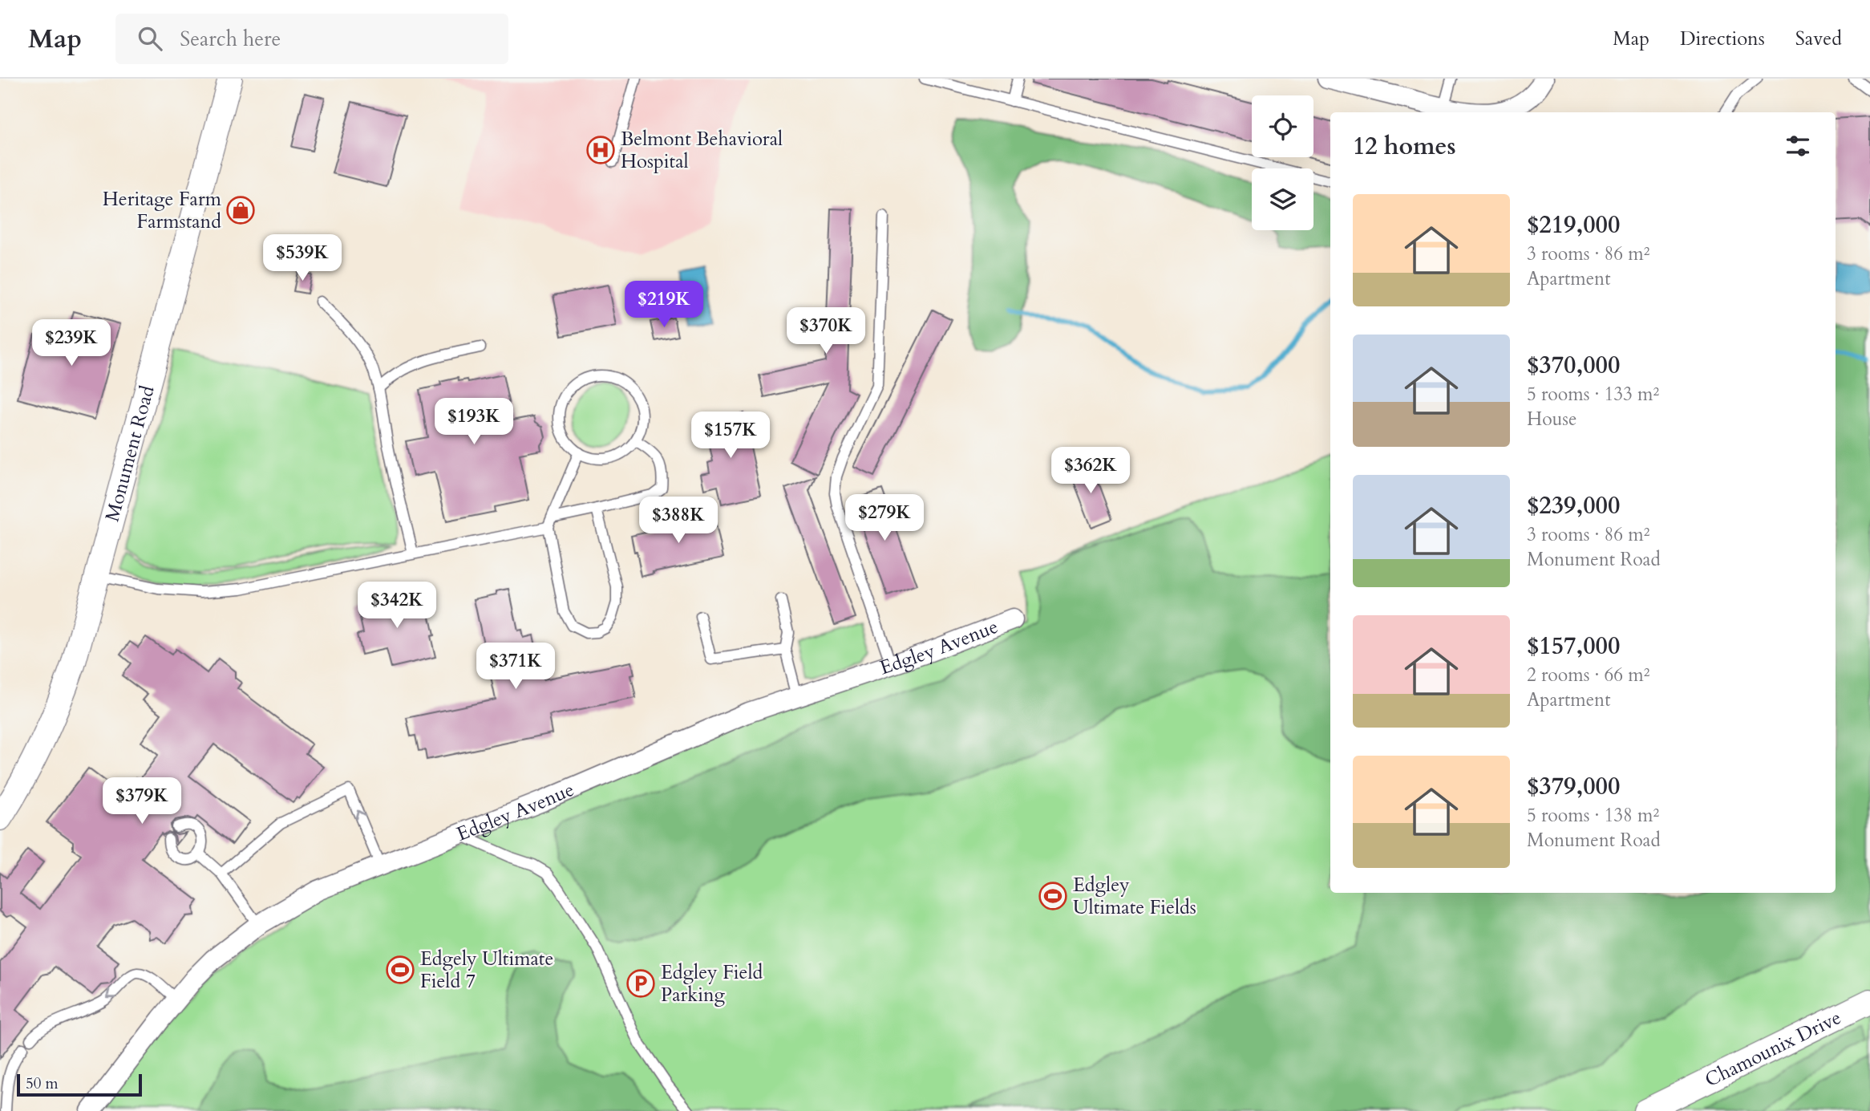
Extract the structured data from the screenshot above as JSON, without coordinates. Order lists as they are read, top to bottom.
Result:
{
  "streets": {
    "street": ["Monument Road", "Edgley Avenue", "Chamounix Drive"]
  },
  "places": {
    "hospital": ["Belmont Behavioral Hospital"],
    "shop": ["Heritage Farm Farmstand"],
    "sports": ["Edgley Ultimate Fields", "Edgely Ultimate Field 7"],
    "parking": ["Edgley Field Parking"]
  },
  "scale_bar": "50 m",
  "page": {
    "header": "Map",
    "search": "Search here",
    "nav": ["Map", "Directions", "Saved"],
    "heading": "12 homes",
    "list": [
      {
        "name": "$219,000",
        "note": "3 rooms · 86 m² · Apartment"
      },
      {
        "name": "$370,000",
        "note": "5 rooms · 133 m² · House"
      },
      {
        "name": "$239,000",
        "note": "3 rooms · 86 m² · Monument Road"
      },
      {
        "name": "$157,000",
        "note": "2 rooms · 66 m² · Apartment"
      },
      {
        "name": "$379,000",
        "note": "5 rooms · 138 m² · Monument Road"
      }
    ],
    "price": [
      "$539K",
      "$219K",
      "$370K",
      "$239K",
      "$193K",
      "$157K",
      "$362K",
      "$279K",
      "$388K",
      "$342K",
      "$371K",
      "$379K"
    ],
    "scale": "50 m"
  }
}
